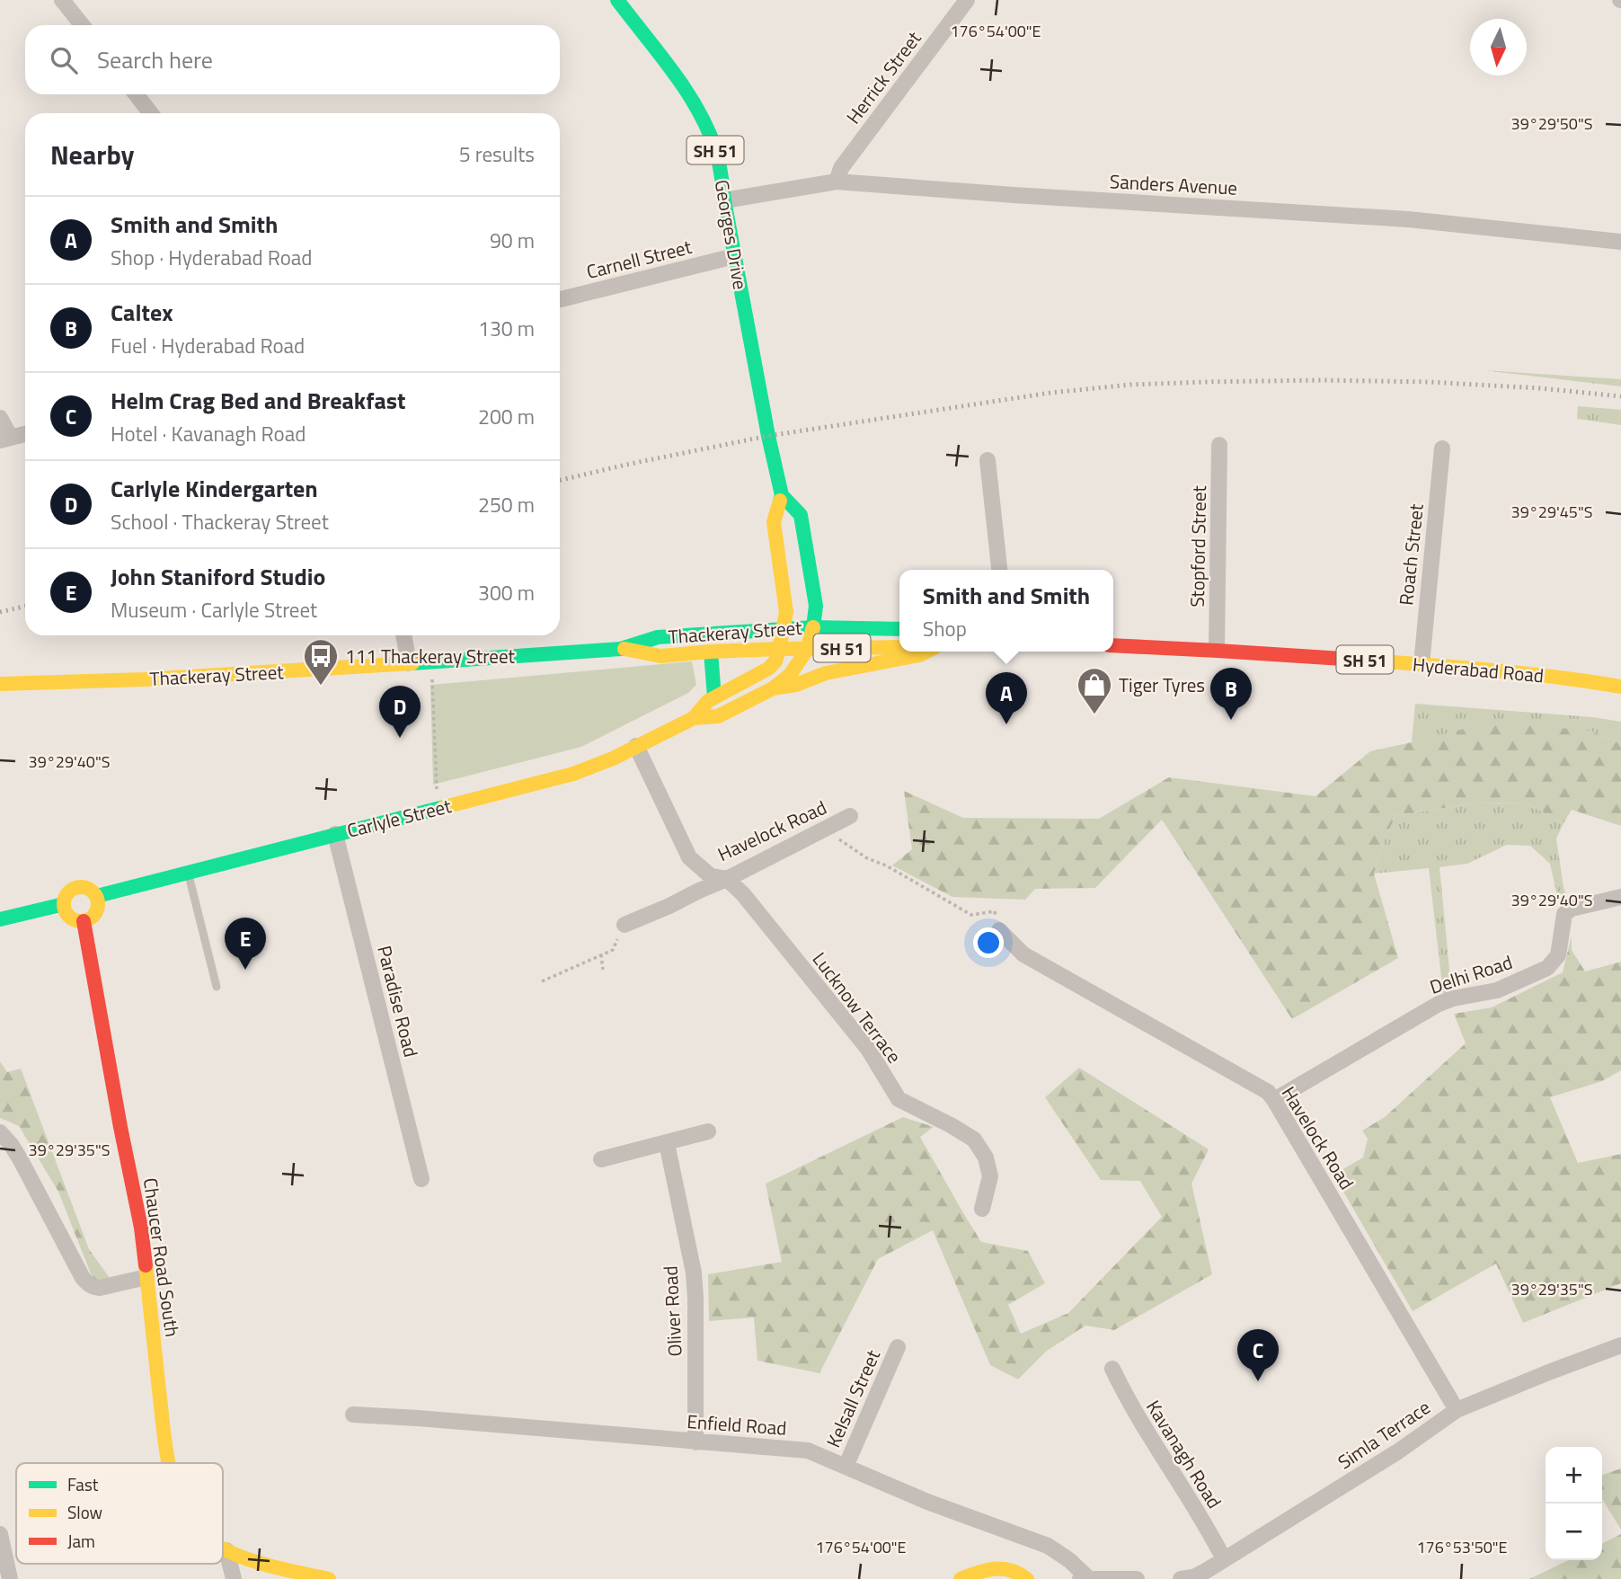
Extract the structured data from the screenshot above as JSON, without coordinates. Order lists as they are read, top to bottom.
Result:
{
  "streets": {
    "main road": [
      "SH 51",
      "Georges Drive",
      "Thackeray Street",
      "Hyderabad Road",
      "Carlyle Street",
      "Chaucer Road South"
    ],
    "street": [
      "Herrick Street",
      "Sanders Avenue",
      "Carnell Street",
      "Stopford Street",
      "Roach Street",
      "Havelock Road",
      "Delhi Road",
      "Paradise Road",
      "Lucknow Terrace",
      "Oliver Road",
      "Kelsall Street",
      "Enfield Road",
      "Simla Terrace",
      "Kavanagh Road"
    ]
  },
  "crossings": [
    ["Herrick Street", "Sanders Avenue"],
    ["SH 51", "Georges Drive"],
    ["SH 51", "Thackeray Street"],
    ["SH 51", "Carlyle Street"],
    ["Sanders Avenue", "Georges Drive"],
    ["Georges Drive", "Carnell Street"],
    ["Georges Drive", "Thackeray Street"],
    ["Georges Drive", "Carlyle Street"],
    ["Stopford Street", "Hyderabad Road"],
    ["Roach Street", "Hyderabad Road"],
    ["Thackeray Street", "Carlyle Street"],
    ["Carlyle Street", "Havelock Road"],
    ["Carlyle Street", "Paradise Road"],
    ["Carlyle Street", "Chaucer Road South"],
    ["Havelock Road", "Delhi Road"],
    ["Havelock Road", "Lucknow Terrace"],
    ["Havelock Road", "Simla Terrace"],
    ["Oliver Road", "Enfield Road"],
    ["Kelsall Street", "Enfield Road"],
    ["Simla Terrace", "Kavanagh Road"]
  ],
  "places": {
    "bus stop": ["111 Thackeray Street"],
    "shop": ["Tiger Tyres"]
  },
  "legend": ["Fast", "Slow", "Jam"],
  "north": "bottom",
  "page": {
    "search": "Search here",
    "heading": ["Nearby", "5 results"],
    "list": [
      {
        "mark": "A",
        "name": "Smith and Smith",
        "note": "Shop · Hyderabad Road",
        "value": "90 m"
      },
      {
        "mark": "B",
        "name": "Caltex",
        "note": "Fuel · Hyderabad Road",
        "value": "130 m"
      },
      {
        "mark": "C",
        "name": "Helm Crag Bed and Breakfast",
        "note": "Hotel · Kavanagh Road",
        "value": "200 m"
      },
      {
        "mark": "D",
        "name": "Carlyle Kindergarten",
        "note": "School · Thackeray Street",
        "value": "250 m"
      },
      {
        "mark": "E",
        "name": "John Staniford Studio",
        "note": "Museum · Carlyle Street",
        "value": "300 m"
      }
    ],
    "popup": ["Smith and Smith", "Shop"],
    "pins": [
      "B",
      "A",
      "D",
      "E",
      "C"
    ],
    "map_buttons": ["+", "−"]
  },
  "coordinates": [
    "176°54'00\"E",
    "39°29'50\"S",
    "39°29'45\"S",
    "39°29'40\"S",
    "39°29'35\"S",
    "176°53'50\"E"
  ]
}
